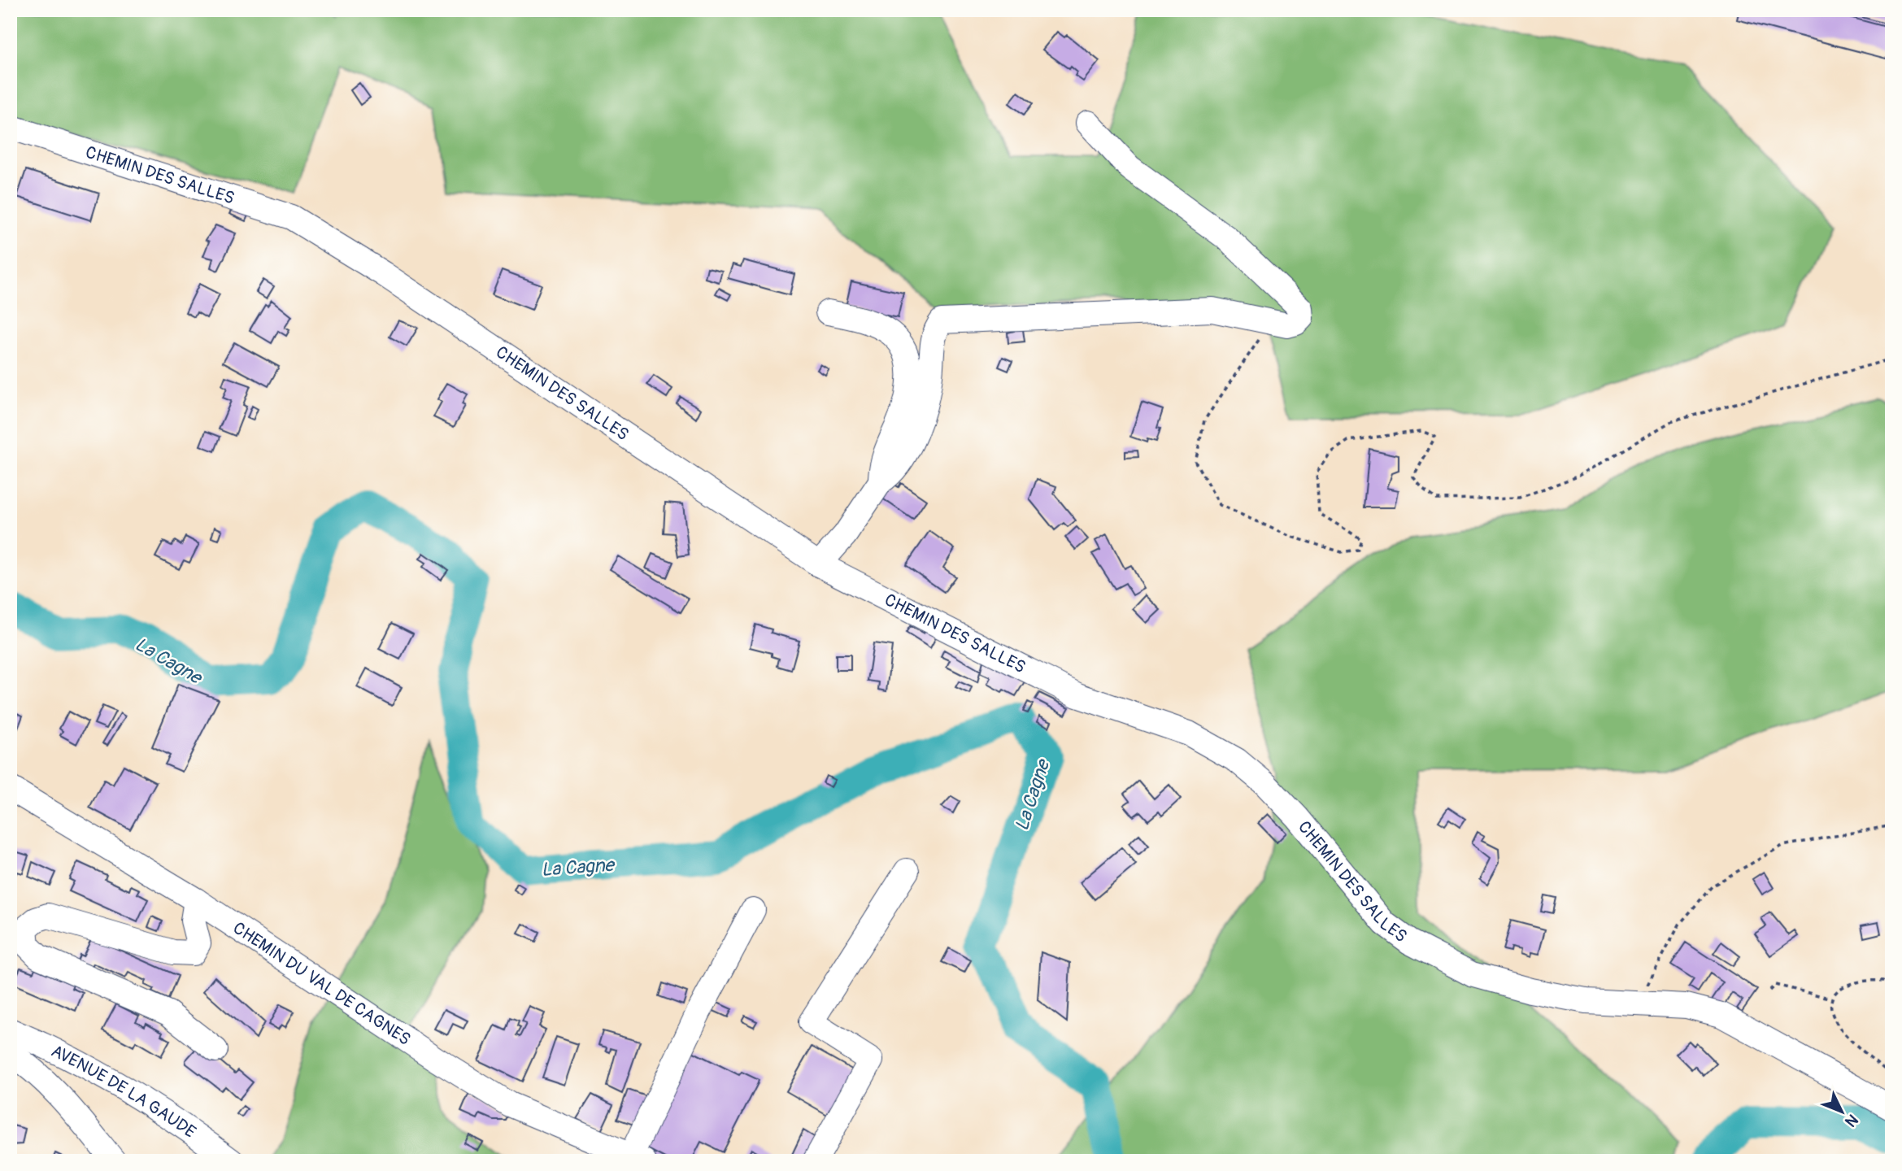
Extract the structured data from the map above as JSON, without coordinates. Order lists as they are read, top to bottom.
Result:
{
  "streets": {
    "street": ["CHEMIN DES SALLES", "CHEMIN DU VAL DE CAGNES", "AVENUE DE LA GAUDE"]
  },
  "water": ["La Cagne"],
  "north": "bottom right"
}
